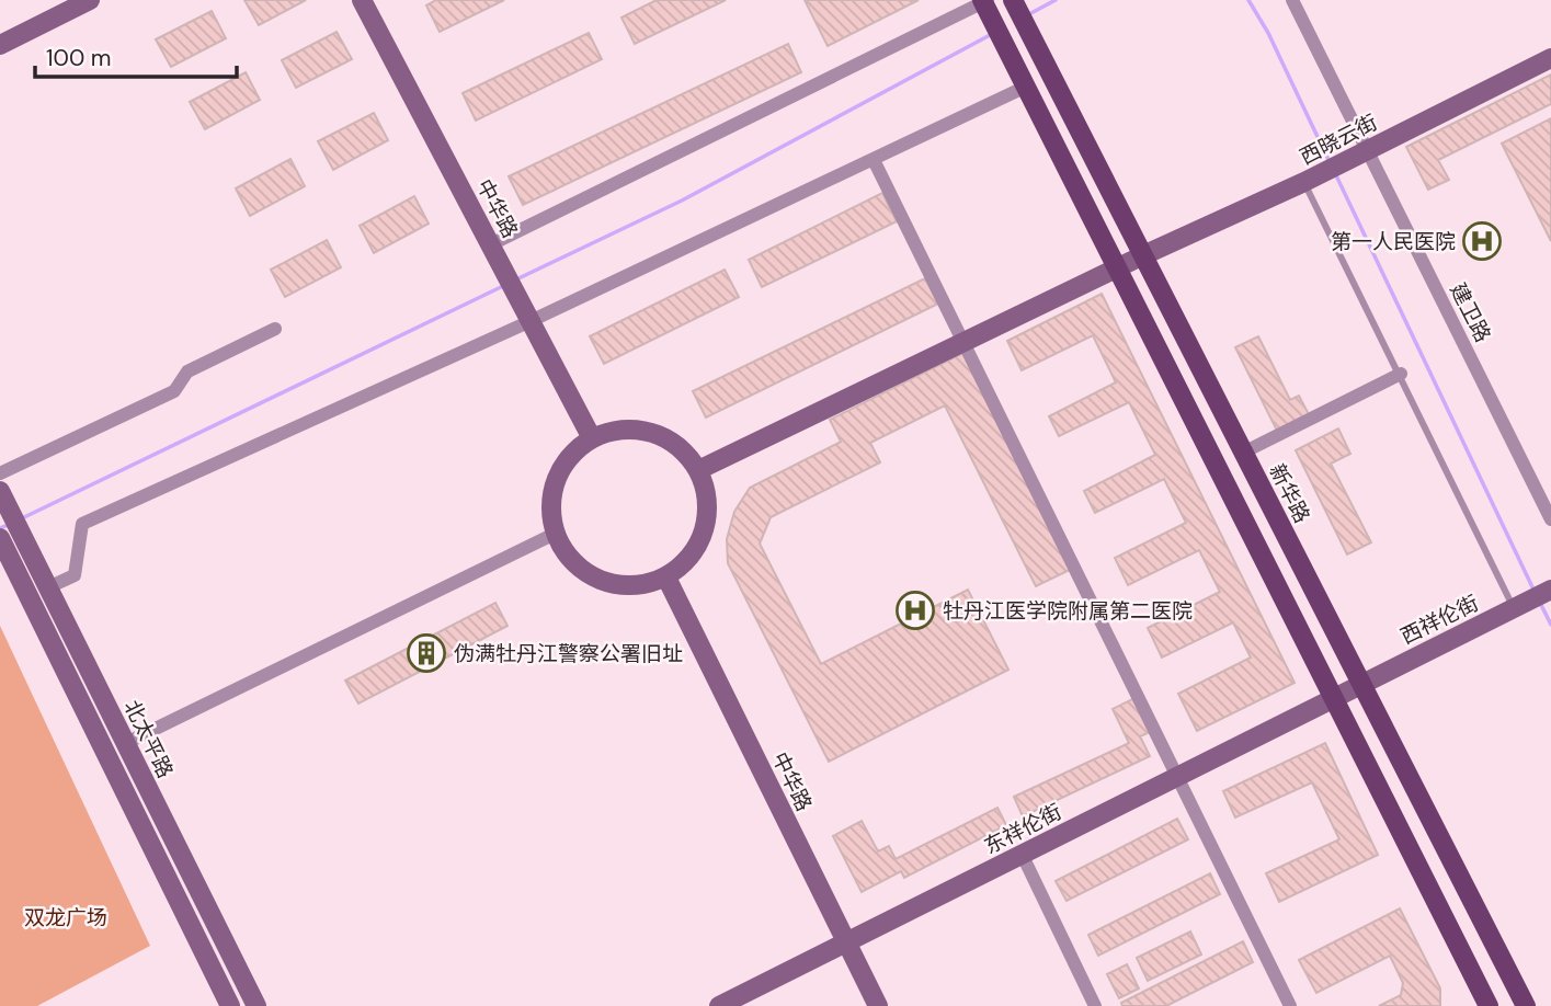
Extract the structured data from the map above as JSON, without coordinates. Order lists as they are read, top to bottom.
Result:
{
  "streets": {
    "main road": ["新华路"],
    "street": [
      "西晓云街",
      "中华路",
      "建卫路",
      "西祥伦街",
      "北太平路",
      "东祥伦街"
    ]
  },
  "crossings": [
    ["西晓云街", "中华路"],
    ["西晓云街", "建卫路"],
    ["西晓云街", "新华路"],
    ["中华路", "东祥伦街"],
    ["新华路", "西祥伦街"],
    ["新华路", "东祥伦街"],
    ["西祥伦街", "东祥伦街"]
  ],
  "parks": ["双龙广场"],
  "places": {
    "hospital": ["第一人民医院", "牡丹江医学院附属第二医院"],
    "building": ["伪满牡丹江警察公署旧址"]
  },
  "scale_bar": "100 m"
}
